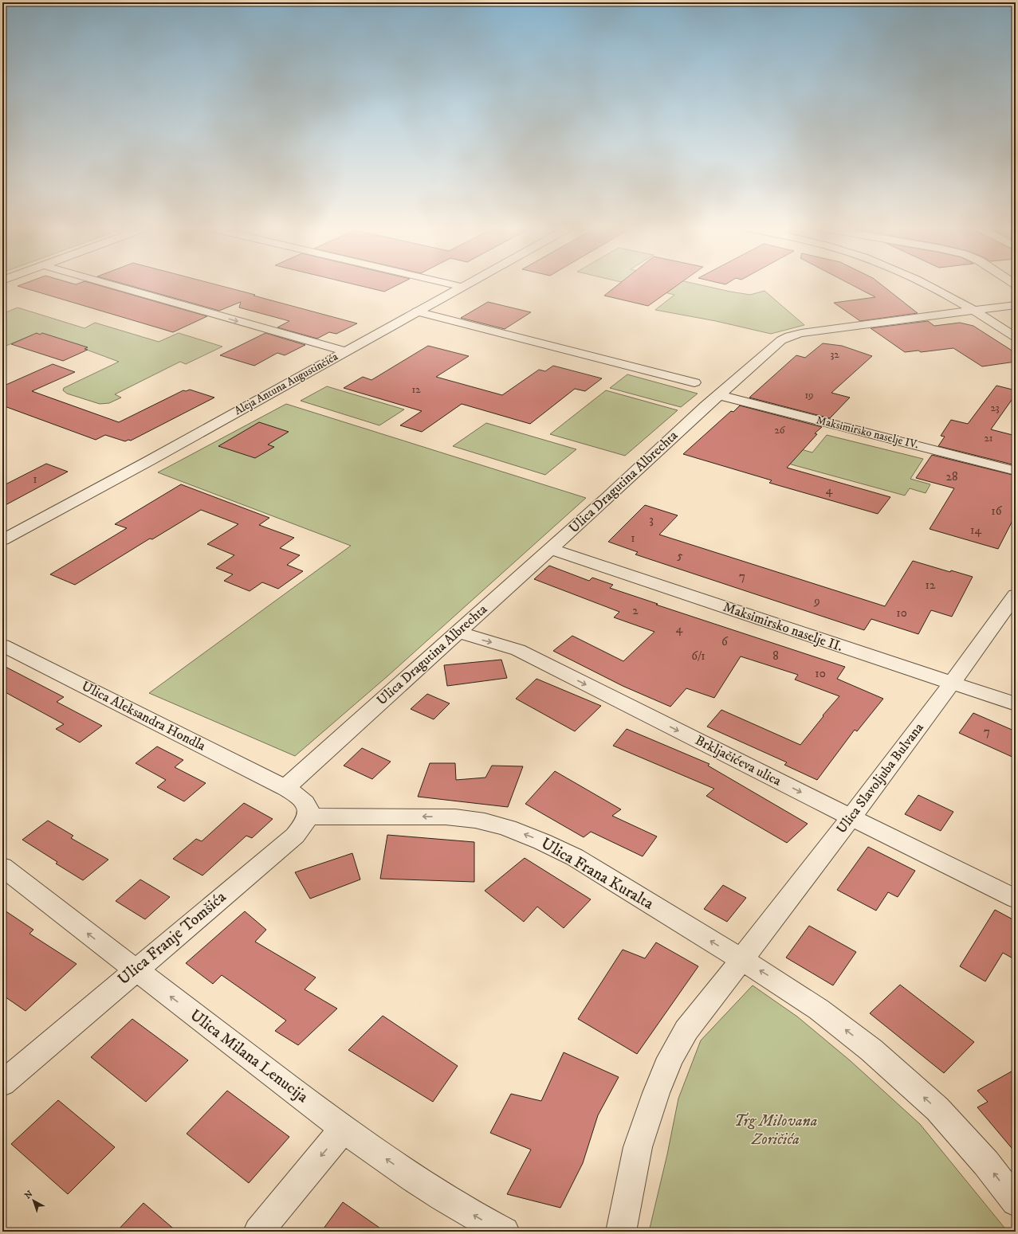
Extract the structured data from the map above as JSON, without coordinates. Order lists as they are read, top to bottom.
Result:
{
  "streets": {
    "street": [
      "Aleja Antuna Augustinčića",
      "Maksimirsko naselje IV.",
      "Ulica Dragutina Albrechta",
      "Maksimirsko naselje II.",
      "Ulica Aleksandra Hondla",
      "Brkljačićeva ulica",
      "Ulica Slavoljuba Bulvana",
      "Ulica Frana Kuralta",
      "Ulica Franje Tomšića",
      "Ulica Milana Lenucija"
    ]
  },
  "crossings": [
    ["Maksimirsko naselje IV.", "Ulica Dragutina Albrechta"],
    ["Ulica Dragutina Albrechta", "Maksimirsko naselje II."],
    ["Ulica Dragutina Albrechta", "Ulica Aleksandra Hondla"],
    ["Ulica Dragutina Albrechta", "Brkljačićeva ulica"],
    ["Maksimirsko naselje II.", "Ulica Slavoljuba Bulvana"],
    ["Brkljačićeva ulica", "Ulica Slavoljuba Bulvana"],
    ["Ulica Slavoljuba Bulvana", "Ulica Frana Kuralta"],
    ["Ulica Frana Kuralta", "Ulica Franje Tomšića"],
    ["Ulica Franje Tomšića", "Ulica Milana Lenucija"]
  ],
  "one_way": ["Brkljačićeva ulica", "Ulica Frana Kuralta", "Ulica Milana Lenucija"],
  "parks": ["Trg Milovana Zoričića"],
  "house_numbers": [
    "32",
    "12",
    "19",
    "23",
    "26",
    "21",
    "28",
    "1",
    "4",
    "16",
    "3",
    "14",
    "1",
    "5",
    "7",
    "12",
    "9",
    "2",
    "10",
    "4",
    "6",
    "6/1",
    "8",
    "10",
    "7"
  ],
  "north": "top left"
}
